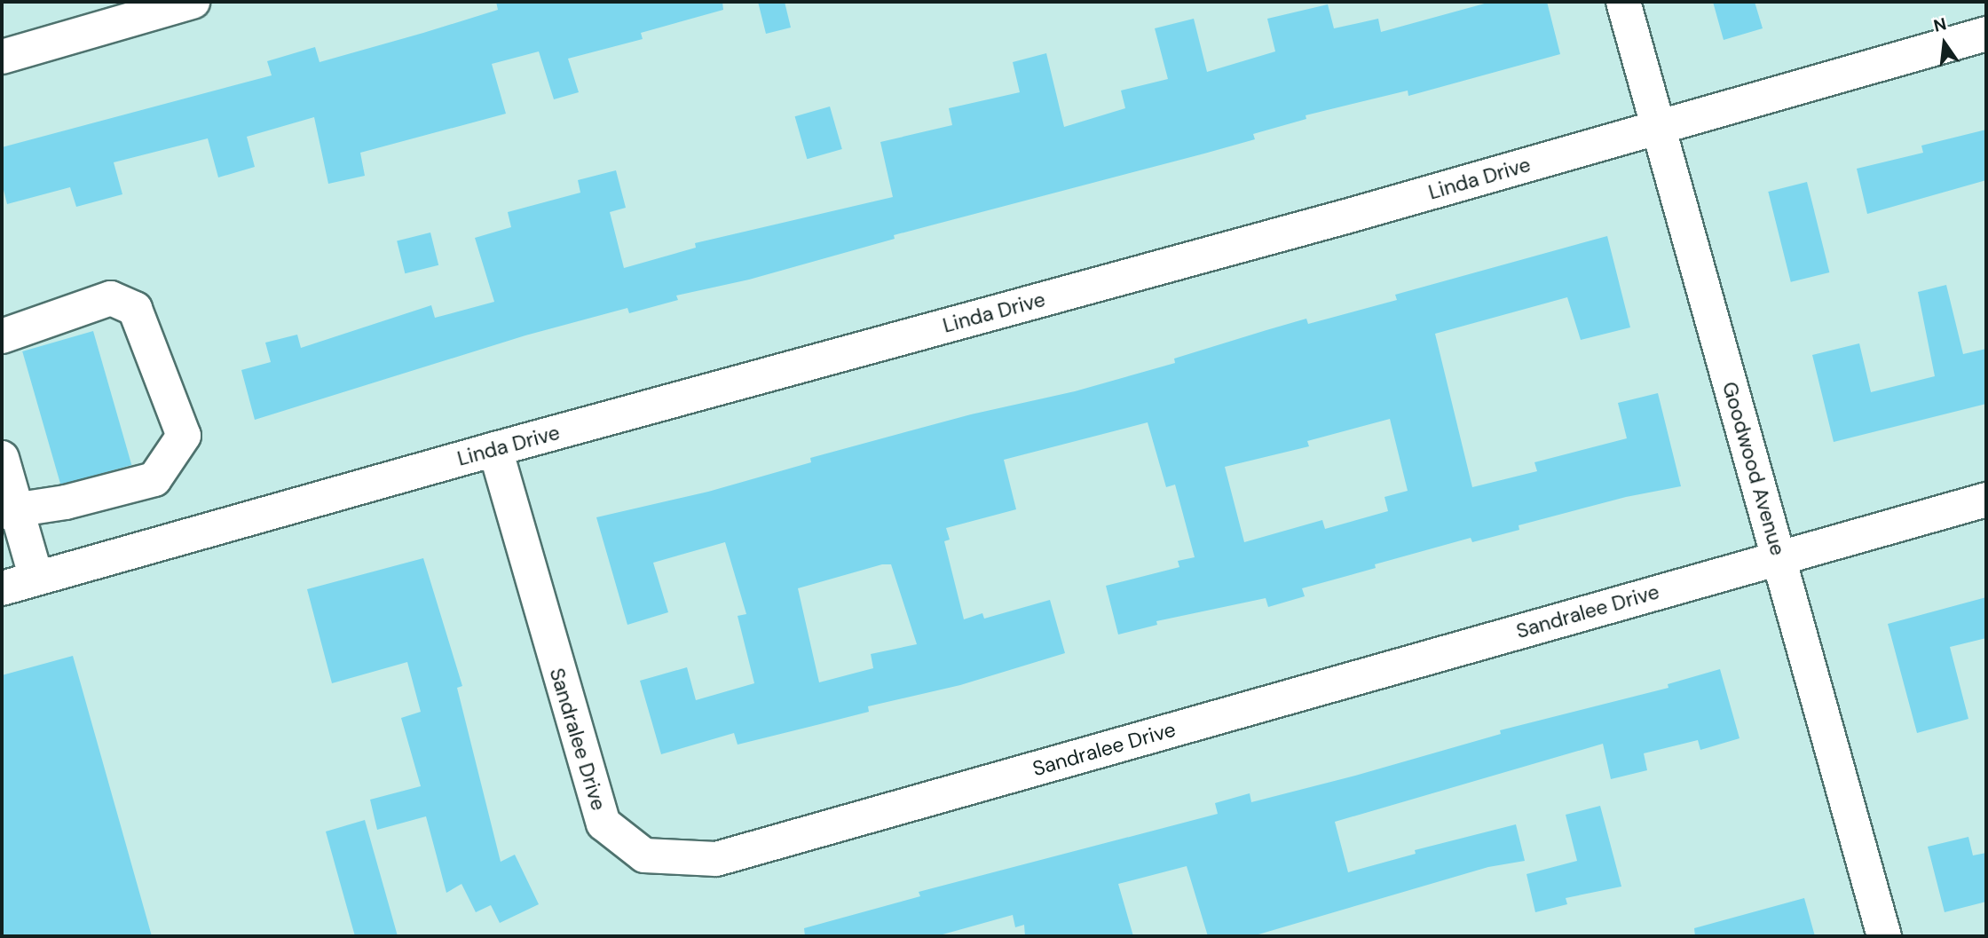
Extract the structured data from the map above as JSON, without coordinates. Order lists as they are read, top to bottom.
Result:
{
  "streets": {
    "street": ["Linda Drive", "Goodwood Avenue", "Sandralee Drive"]
  },
  "crossings": [
    ["Linda Drive", "Goodwood Avenue"],
    ["Linda Drive", "Sandralee Drive"],
    ["Goodwood Avenue", "Sandralee Drive"]
  ],
  "north": "top"
}
